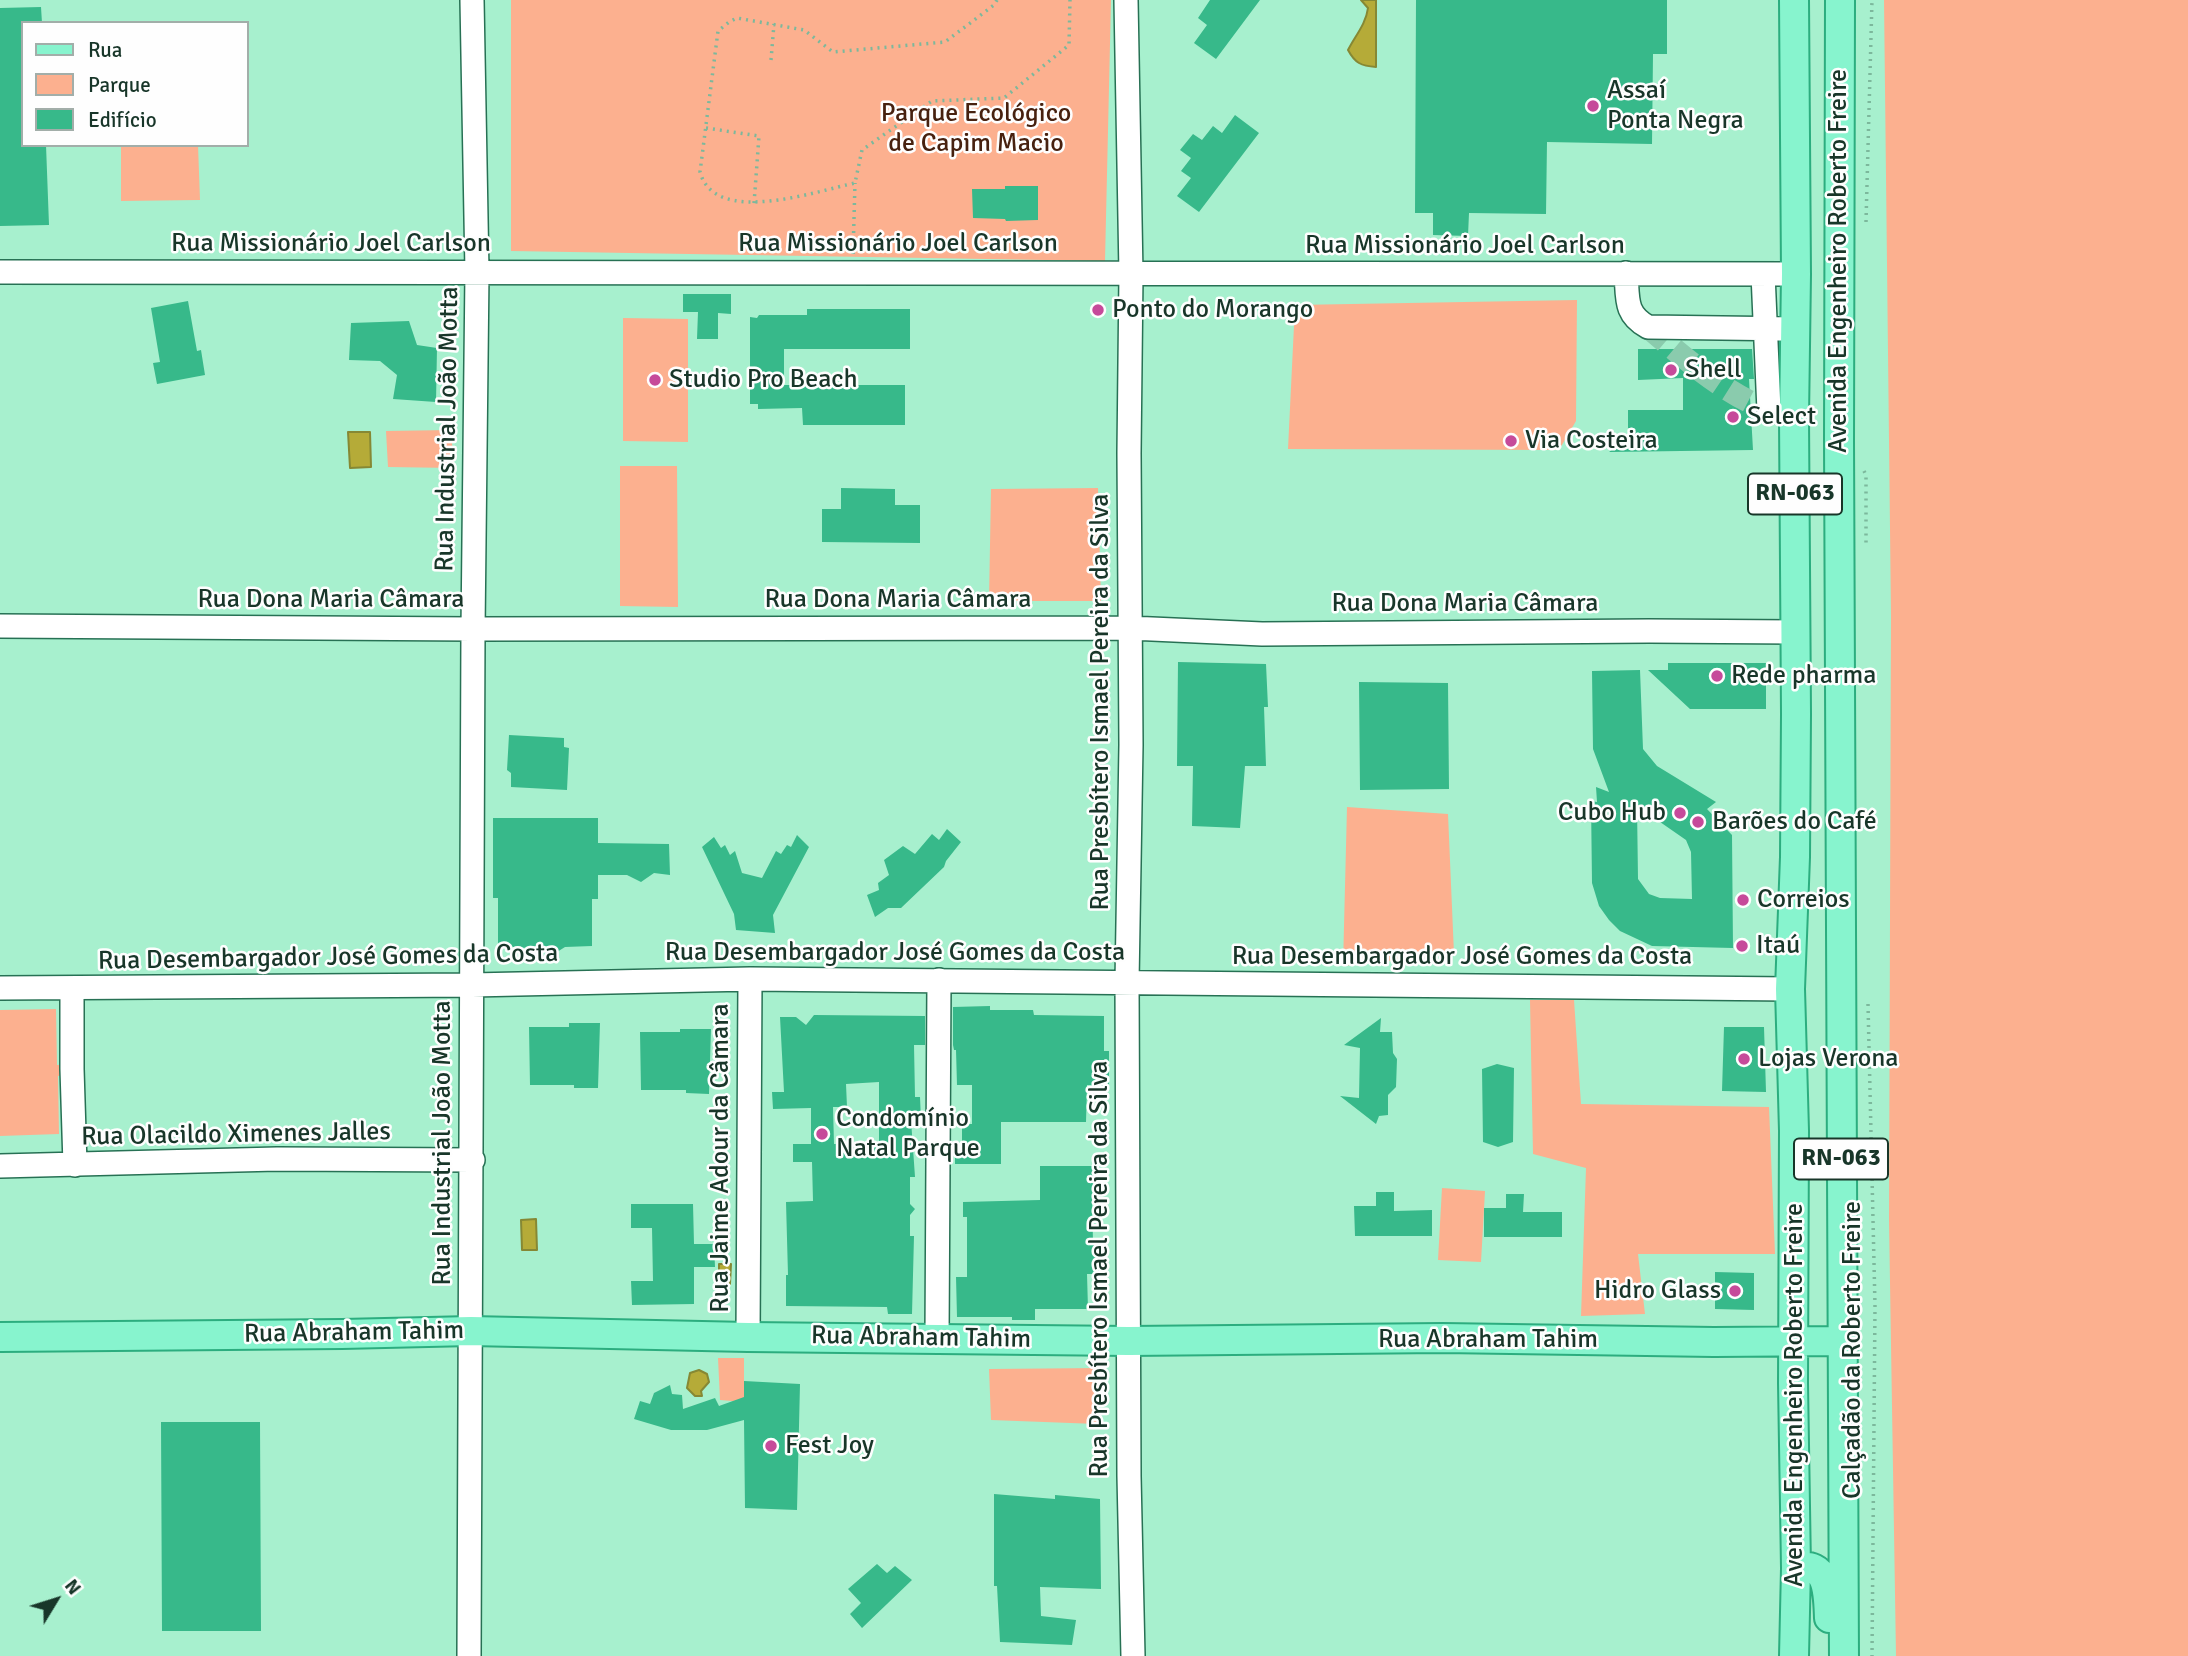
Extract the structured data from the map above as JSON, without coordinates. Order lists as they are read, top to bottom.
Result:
{
  "streets": {
    "main road": ["Avenida Engenheiro Roberto Freire", "RN-063", "Rua Abraham Tahim"],
    "street": [
      "Rua Missionário Joel Carlson",
      "Rua Industrial João Motta",
      "Rua Dona Maria Câmara",
      "Rua Presbítero Ismael Pereira da Silva",
      "Rua Desembargador José Gomes da Costa",
      "Rua Olacildo Ximenes Jalles",
      "Rua Jaime Adour da Câmara"
    ],
    "path": ["Calçadão da Roberto Freire"]
  },
  "crossings": [
    ["Rua Missionário Joel Carlson", "Avenida Engenheiro Roberto Freire"],
    ["Rua Missionário Joel Carlson", "Rua Industrial João Motta"],
    ["Rua Missionário Joel Carlson", "Rua Presbítero Ismael Pereira da Silva"],
    ["Avenida Engenheiro Roberto Freire", "Rua Dona Maria Câmara"],
    ["Avenida Engenheiro Roberto Freire", "Rua Desembargador José Gomes da Costa"],
    ["Avenida Engenheiro Roberto Freire", "Rua Abraham Tahim"],
    ["Rua Industrial João Motta", "Rua Dona Maria Câmara"],
    ["Rua Industrial João Motta", "Rua Desembargador José Gomes da Costa"],
    ["Rua Industrial João Motta", "Rua Olacildo Ximenes Jalles"],
    ["Rua Industrial João Motta", "Rua Abraham Tahim"],
    ["Rua Dona Maria Câmara", "Rua Presbítero Ismael Pereira da Silva"],
    ["Rua Presbítero Ismael Pereira da Silva", "Rua Desembargador José Gomes da Costa"],
    ["Rua Presbítero Ismael Pereira da Silva", "Rua Abraham Tahim"],
    ["Rua Desembargador José Gomes da Costa", "Rua Jaime Adour da Câmara"],
    ["Rua Jaime Adour da Câmara", "Rua Abraham Tahim"]
  ],
  "parks": ["Parque Ecológico de Capim Macio"],
  "places": [
    "Assaí Ponta Negra",
    "Ponto do Morango",
    "Shell",
    "Studio Pro Beach",
    "Select",
    "Via Costeira",
    "Rede pharma",
    "Cubo Hub",
    "Barões do Café",
    "Correios",
    "Itaú",
    "Lojas Verona",
    "Condomínio Natal Parque",
    "Hidro Glass",
    "Fest Joy"
  ],
  "legend": ["Rua", "Parque", "Edifício"],
  "north": "top right"
}
